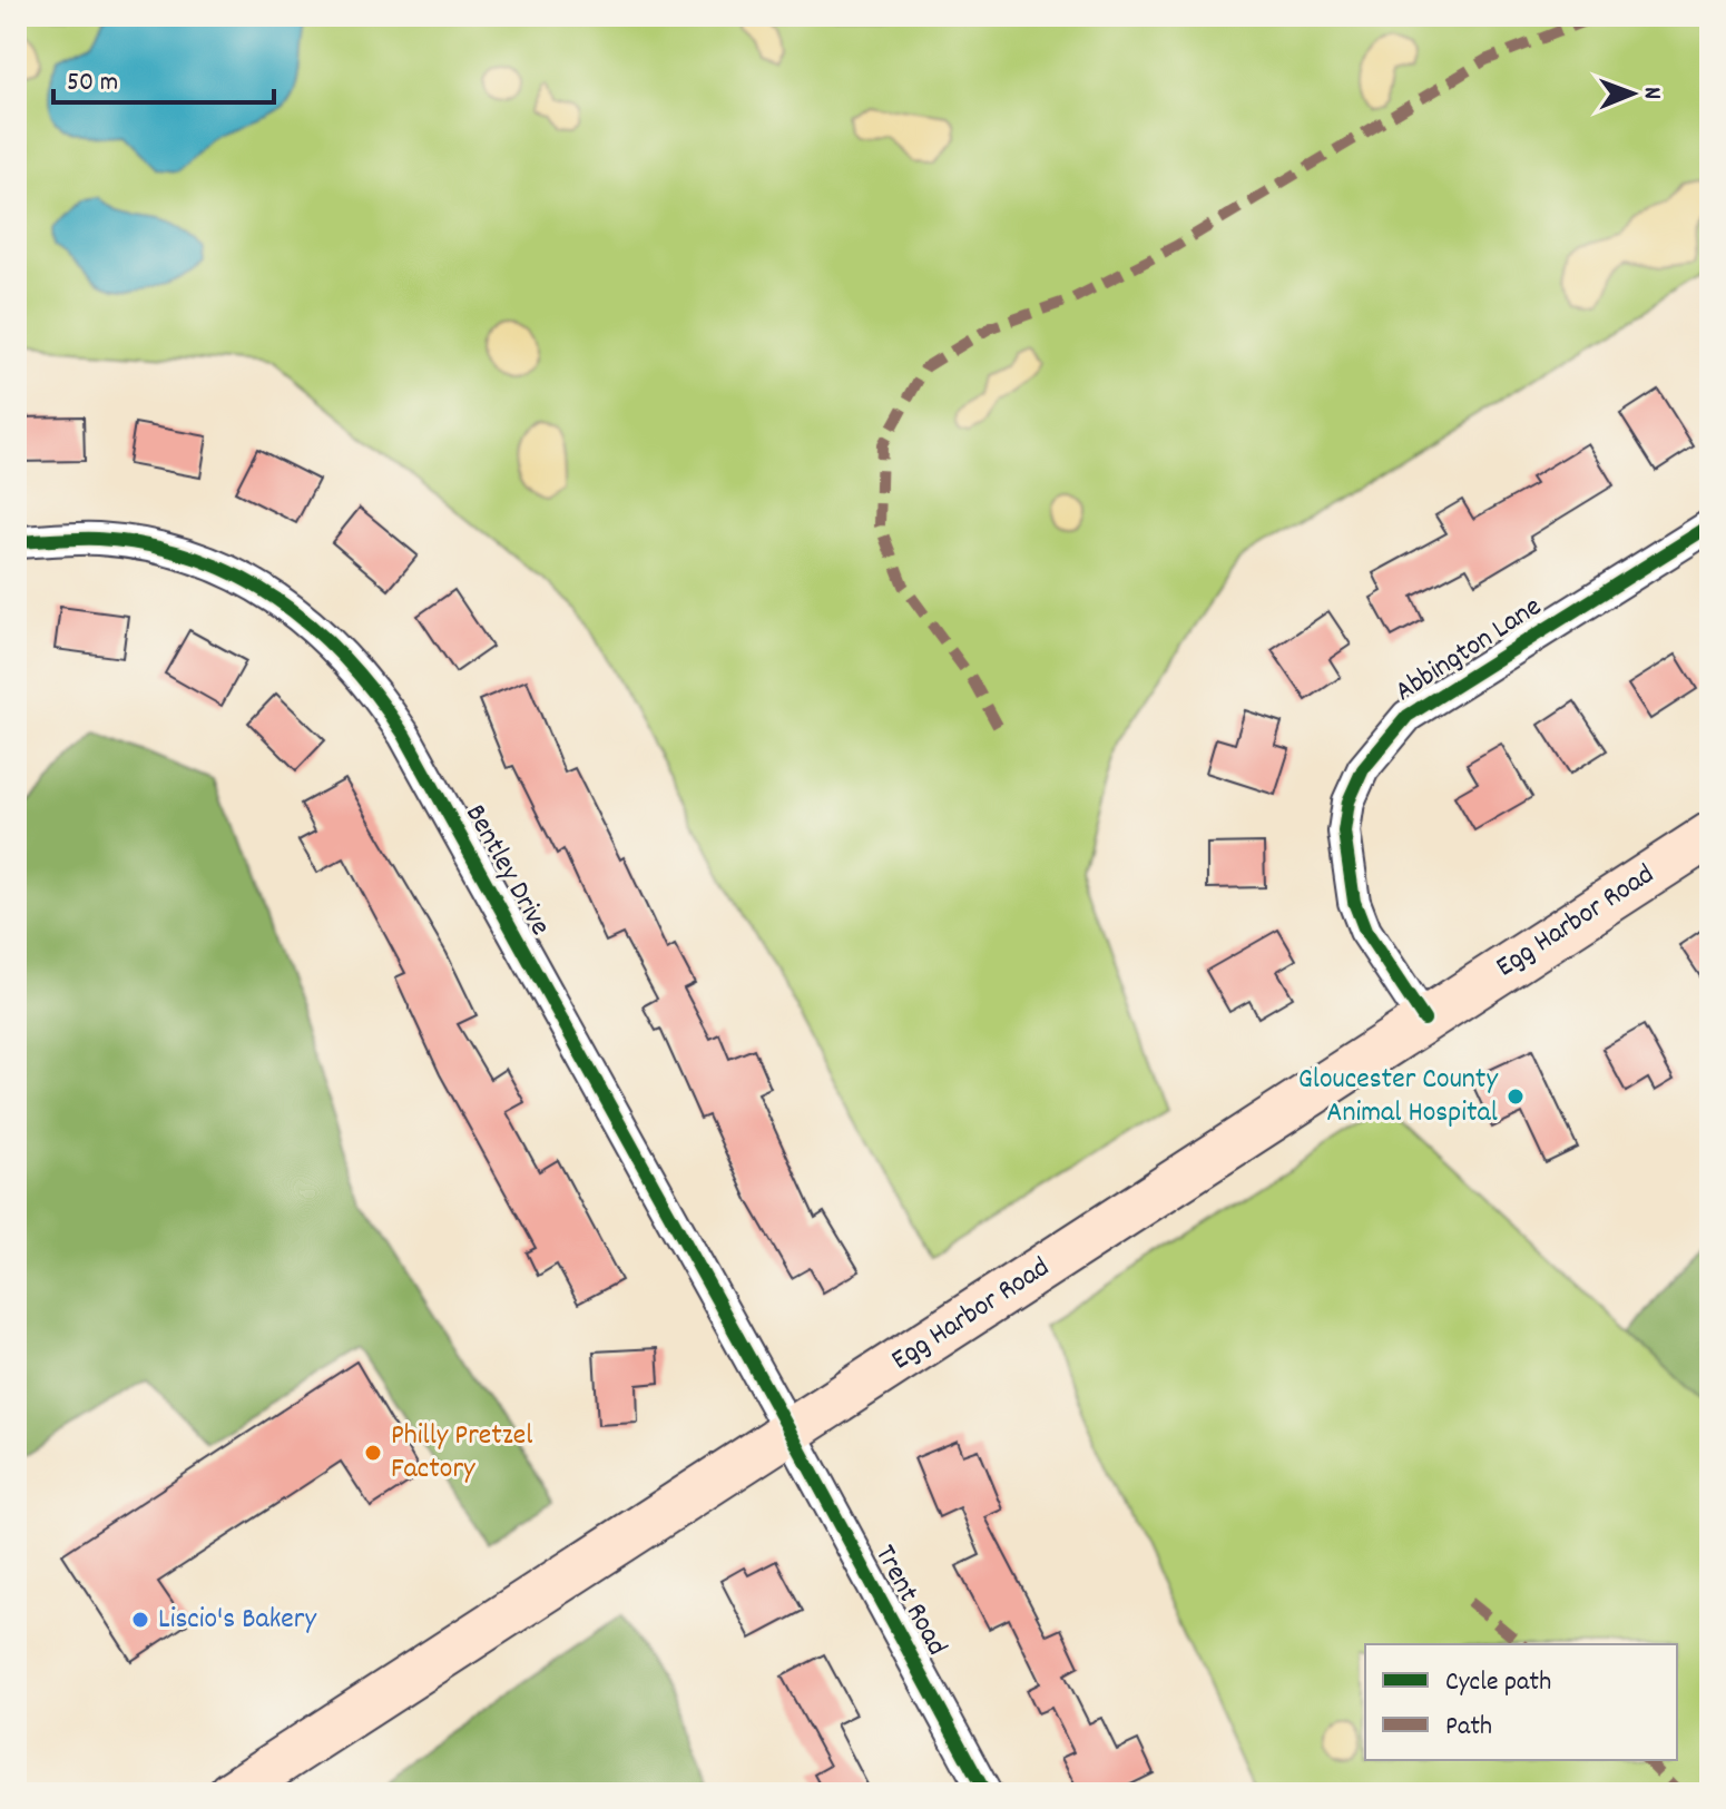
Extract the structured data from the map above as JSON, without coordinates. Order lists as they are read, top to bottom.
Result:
{
  "streets": {
    "main road": ["Egg Harbor Road"],
    "street": ["Abbington Lane", "Bentley Drive", "Trent Road"]
  },
  "crossings": [
    ["Abbington Lane", "Egg Harbor Road"],
    ["Bentley Drive", "Egg Harbor Road"],
    ["Bentley Drive", "Trent Road"],
    ["Egg Harbor Road", "Trent Road"]
  ],
  "places": ["Gloucester County Animal Hospital", "Philly Pretzel Factory", "Liscio's Bakery"],
  "legend": ["Cycle path", "Path"],
  "scale_bar": "50 m",
  "north": "right"
}
